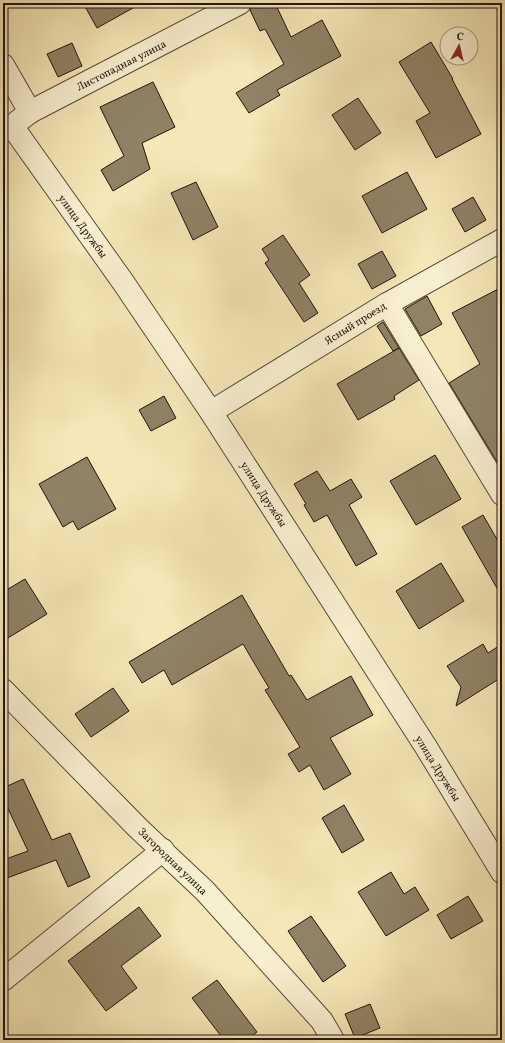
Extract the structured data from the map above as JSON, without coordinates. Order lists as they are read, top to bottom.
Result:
{
  "streets": {
    "street": [
      "Листопадная улица",
      "улица Дружбы",
      "Ясный проезд",
      "Загородная улица"
    ]
  },
  "crossings": [
    ["Листопадная улица", "улица Дружбы"],
    ["улица Дружбы", "Ясный проезд"]
  ],
  "north": "top"
}
